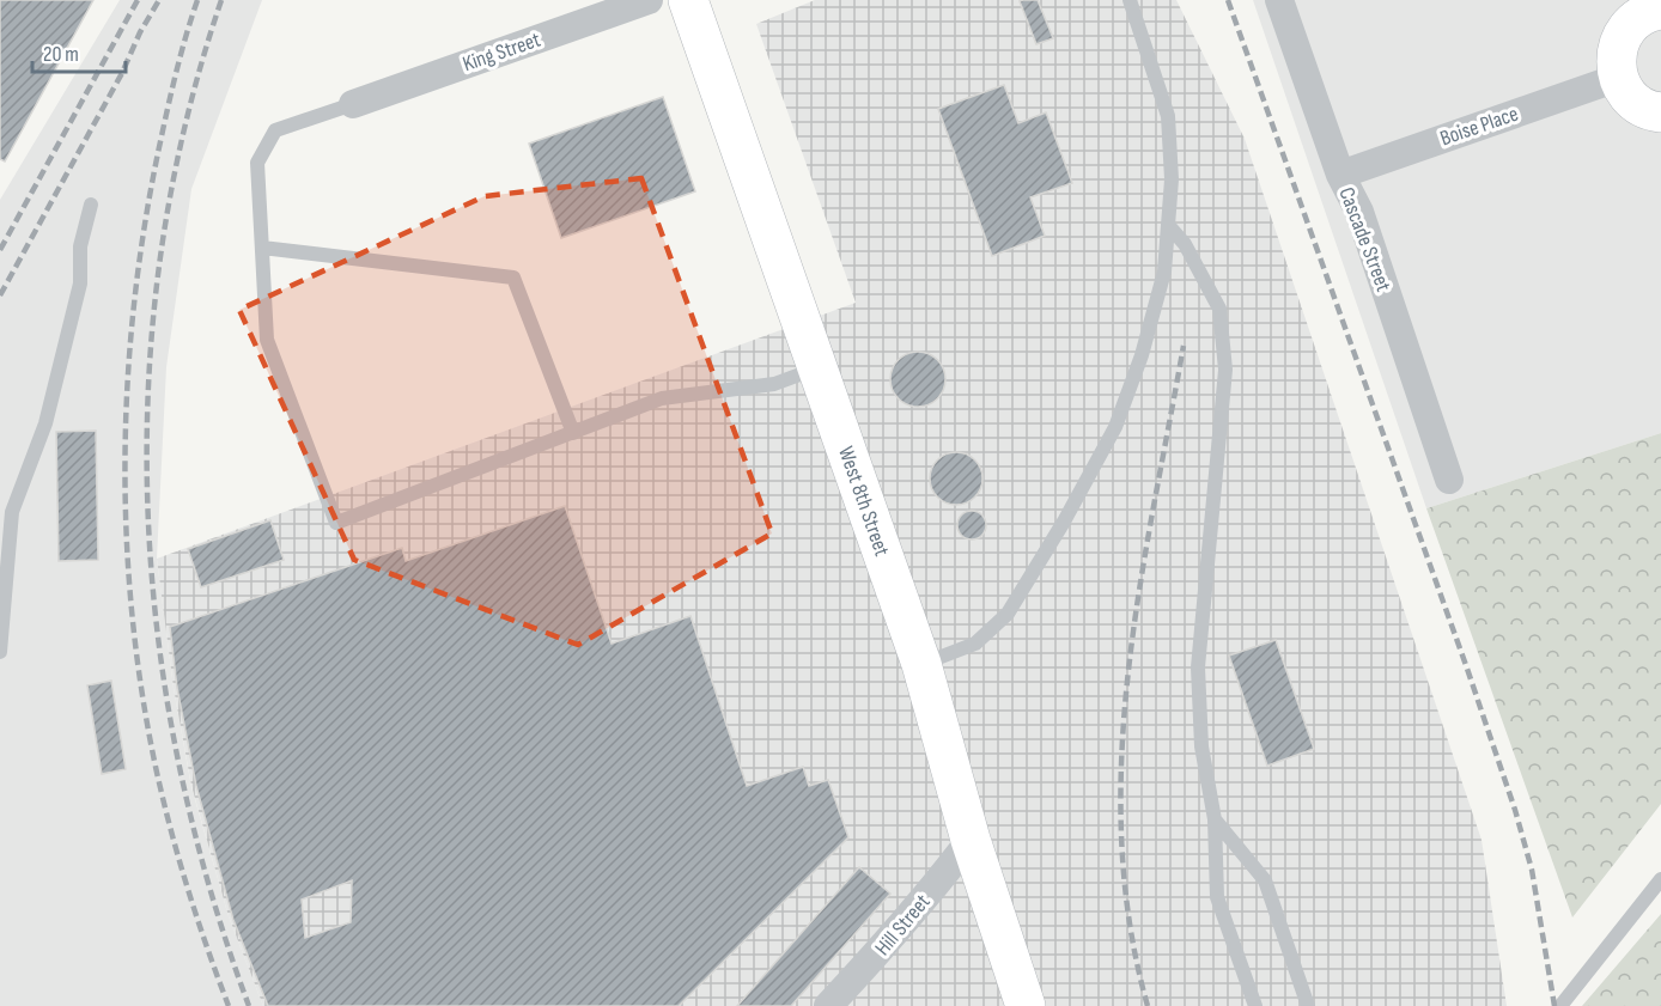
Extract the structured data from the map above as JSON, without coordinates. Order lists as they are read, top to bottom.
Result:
{
  "streets": {
    "street": [
      "King Street",
      "Boise Place",
      "Cascade Street",
      "West 8th Street",
      "Hill Street"
    ]
  },
  "crossings": [
    ["Boise Place", "Cascade Street"],
    ["West 8th Street", "Hill Street"]
  ],
  "scale_bar": "20 m"
}
